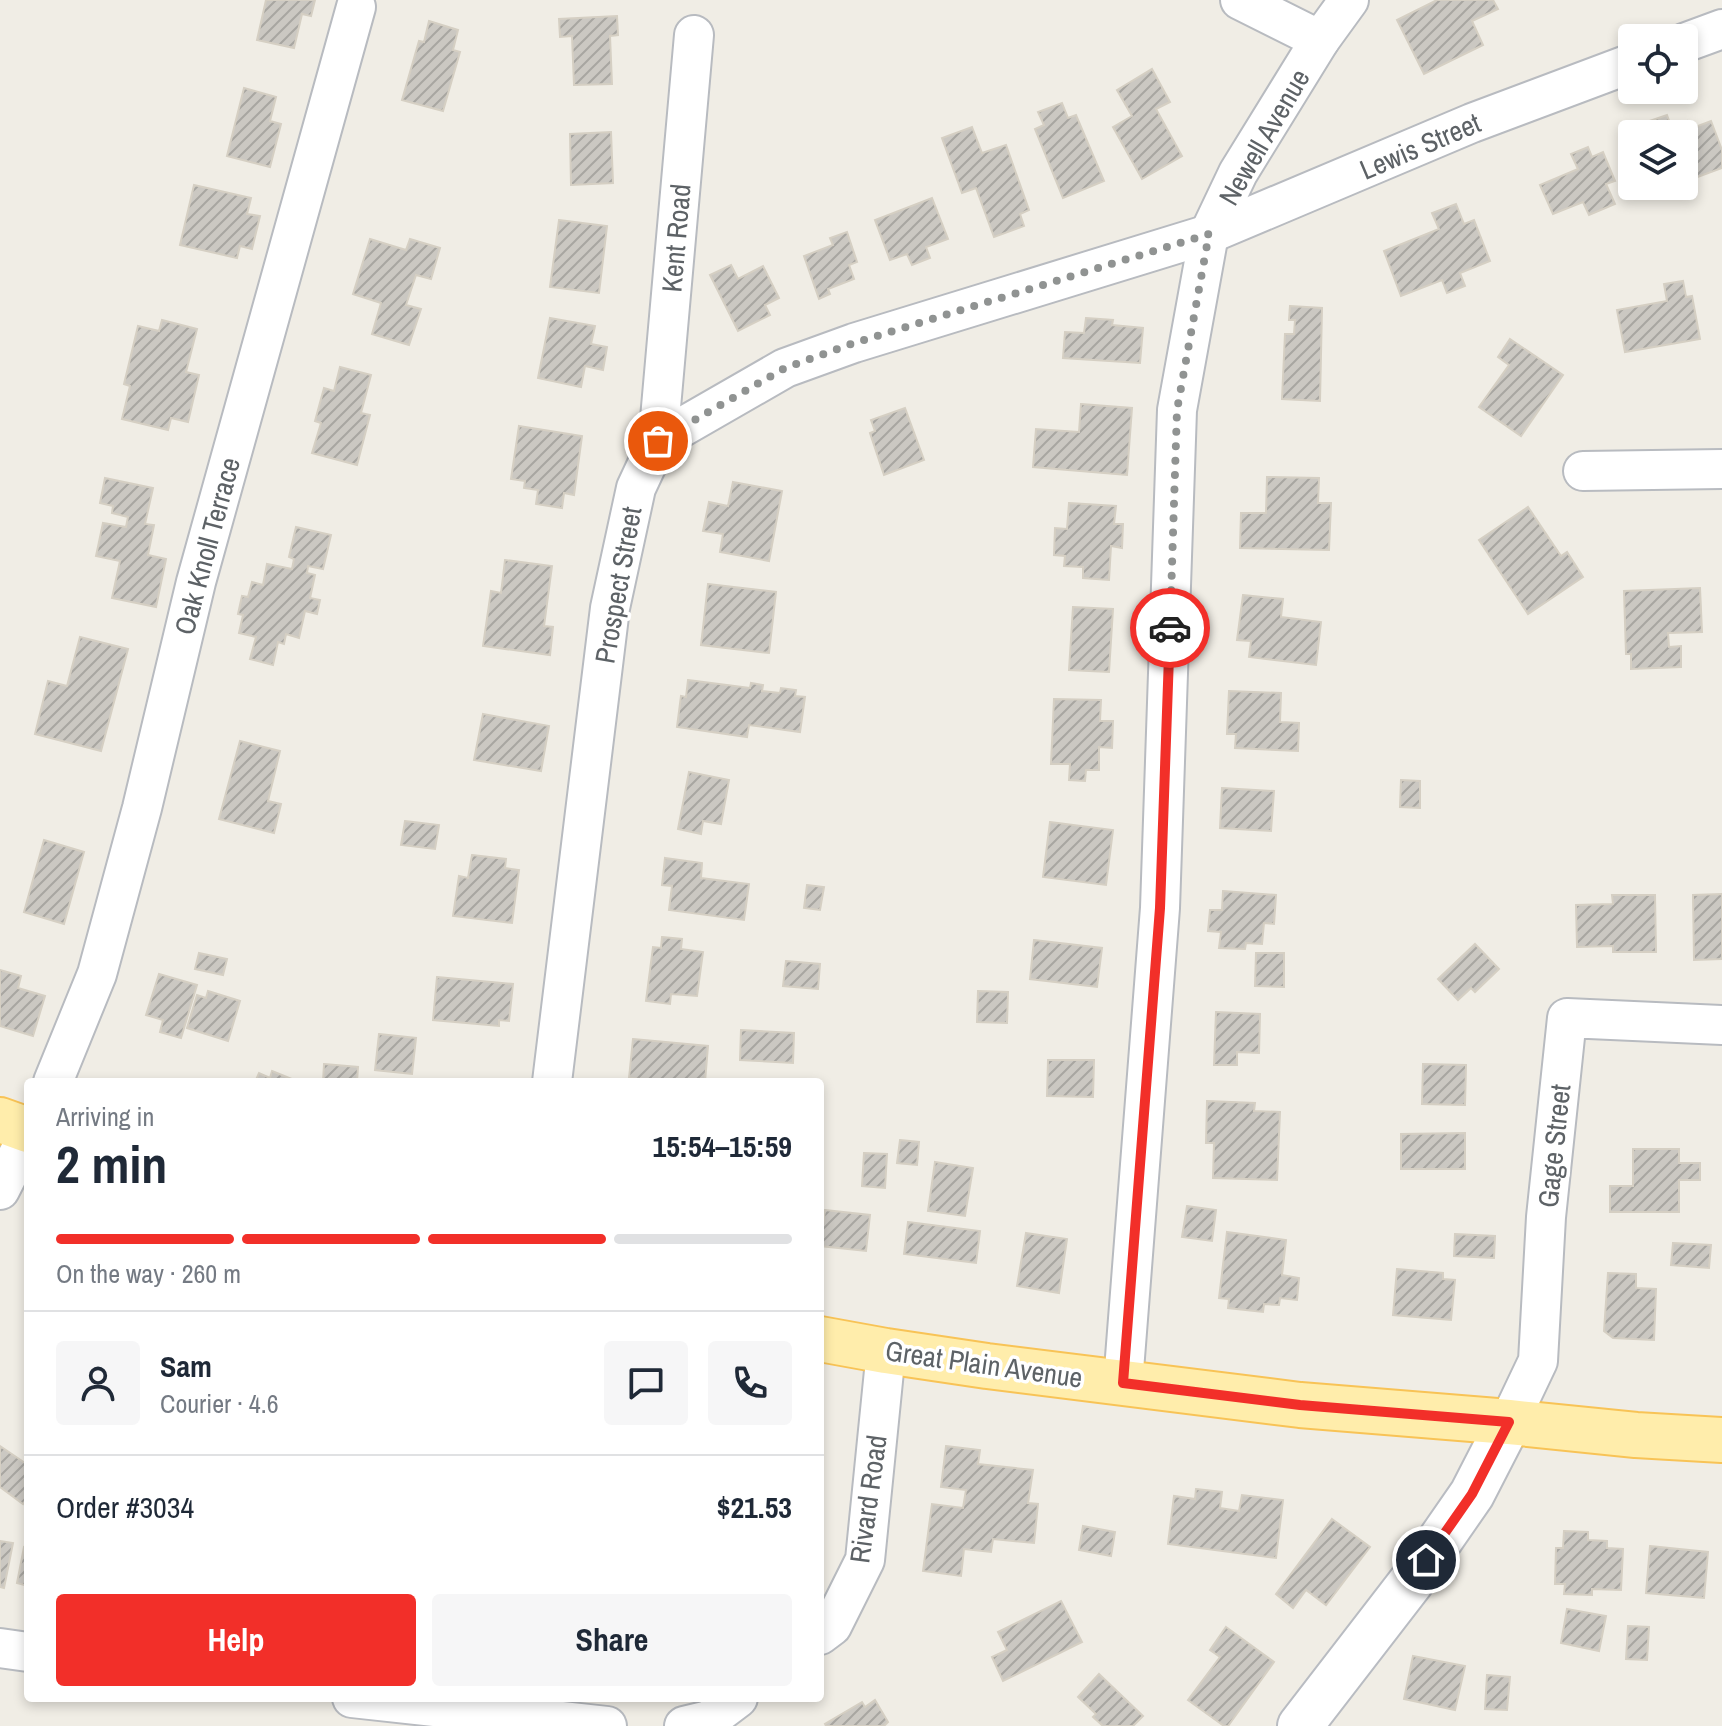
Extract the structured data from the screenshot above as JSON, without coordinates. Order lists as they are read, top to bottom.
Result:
{
  "streets": {
    "main road": ["Great Plain Avenue"],
    "street": [
      "Newell Avenue",
      "Lewis Street",
      "Kent Road",
      "Oak Knoll Terrace",
      "Prospect Street",
      "Gage Street",
      "Rivard Road"
    ]
  },
  "crossings": [
    ["Newell Avenue", "Lewis Street"],
    ["Newell Avenue", "Great Plain Avenue"],
    ["Kent Road", "Prospect Street"],
    ["Gage Street", "Great Plain Avenue"],
    ["Great Plain Avenue", "Rivard Road"]
  ],
  "page": {
    "heading": ["2 min", "Arriving in", "15:54–15:59"],
    "panel": [
      "Sam",
      "Courier · 4.6",
      "Order #3034",
      "$21.53"
    ],
    "bar": "On the way · 260 m",
    "buttons": ["Help", "Share"]
  }
}
